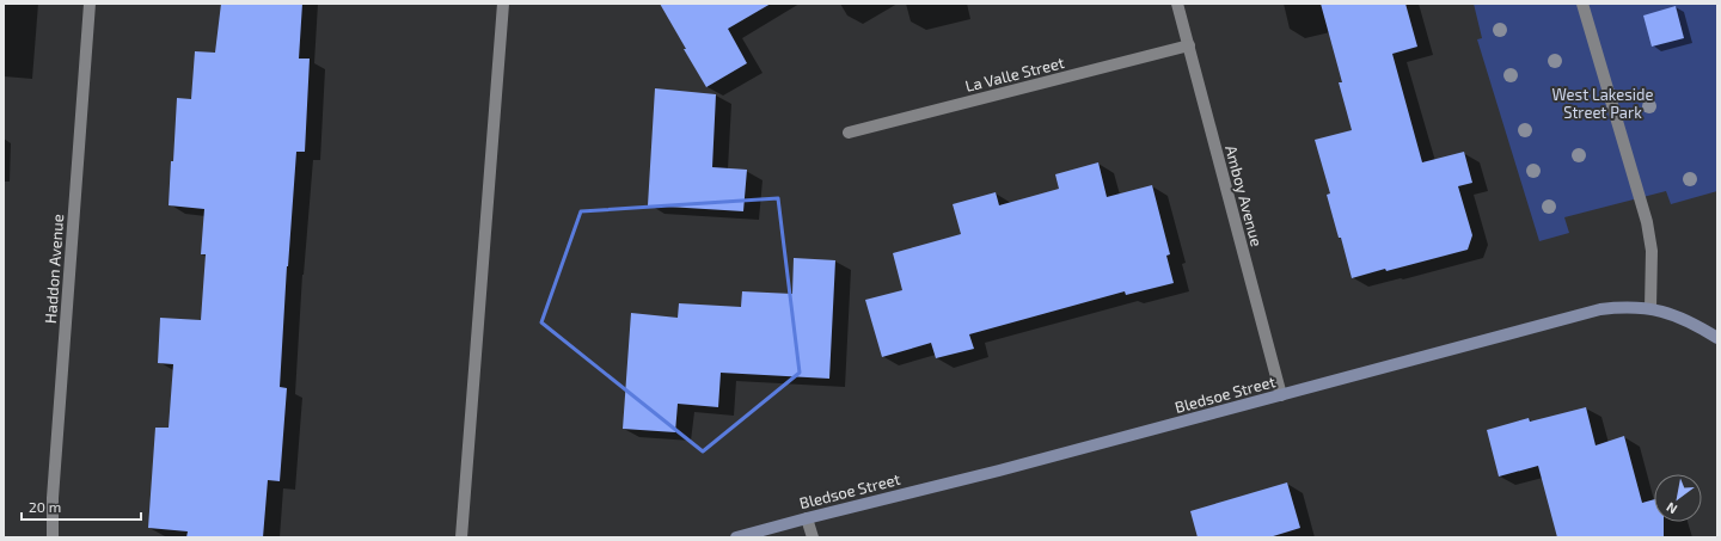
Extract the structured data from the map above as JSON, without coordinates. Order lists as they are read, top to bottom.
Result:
{
  "streets": {
    "street": [
      "La Valle Street",
      "Amboy Avenue",
      "Haddon Avenue",
      "Bledsoe Street"
    ]
  },
  "crossings": [
    ["La Valle Street", "Amboy Avenue"],
    ["Amboy Avenue", "Bledsoe Street"]
  ],
  "parks": ["West Lakeside Street Park"],
  "scale_bar": "20 m",
  "north": "bottom left"
}
